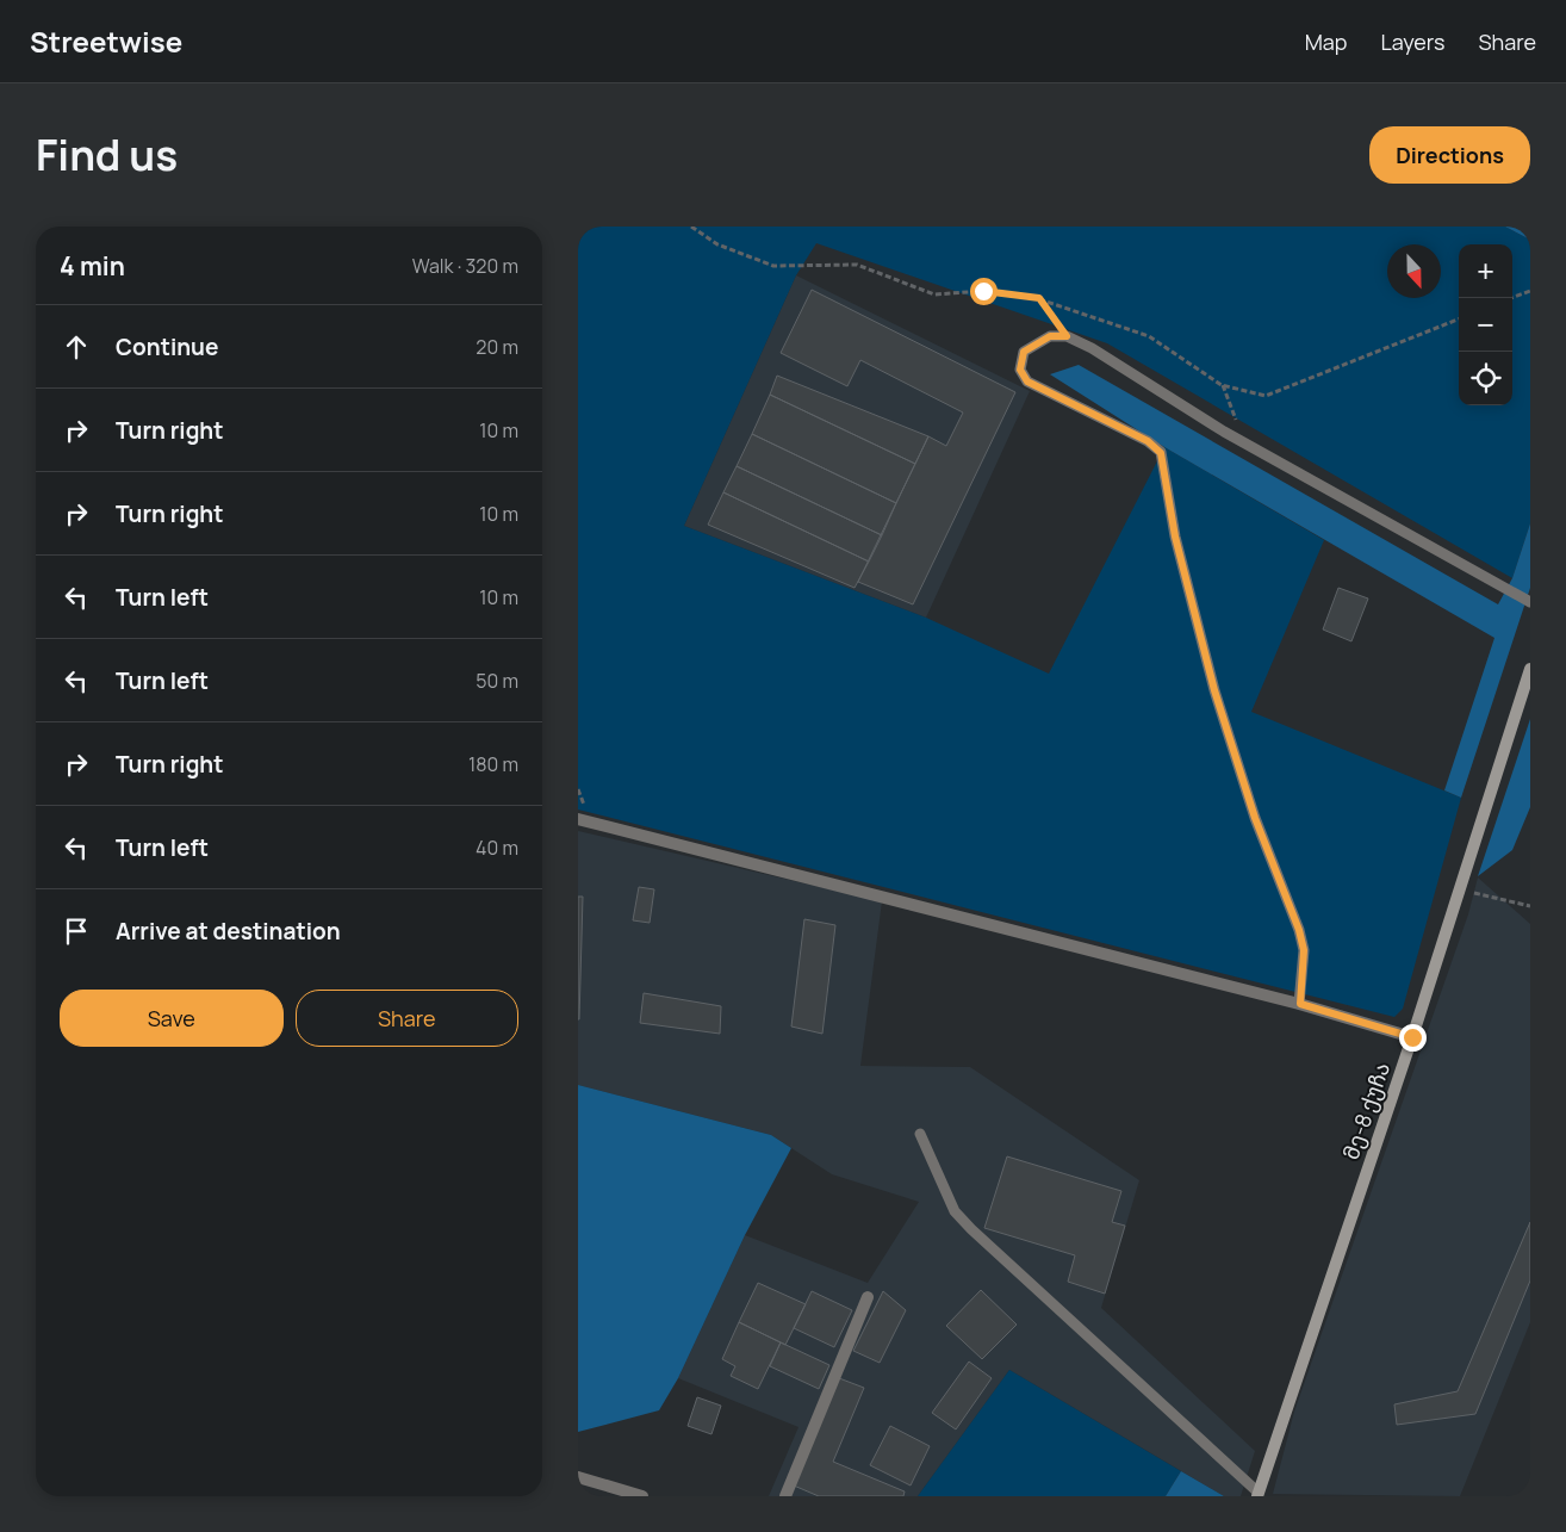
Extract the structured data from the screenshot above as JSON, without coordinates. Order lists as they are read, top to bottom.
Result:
{
  "streets": {
    "street": ["მე-8 ქუჩა"]
  },
  "north": "bottom",
  "page": {
    "header": "Streetwise",
    "nav": ["Map", "Layers", "Share"],
    "title": "Find us",
    "buttons": [
      "Directions",
      ["Save", "Share"]
    ],
    "heading": ["4 min", "Walk · 320 m"],
    "map_buttons": ["+", "−"],
    "list": [
      ["Continue", "20 m"],
      ["Turn right", "10 m"],
      ["Turn right", "10 m"],
      ["Turn left", "10 m"],
      ["Turn left", "50 m"],
      ["Turn right", "180 m"],
      ["Turn left", "40 m"],
      "Arrive at destination"
    ]
  }
}
